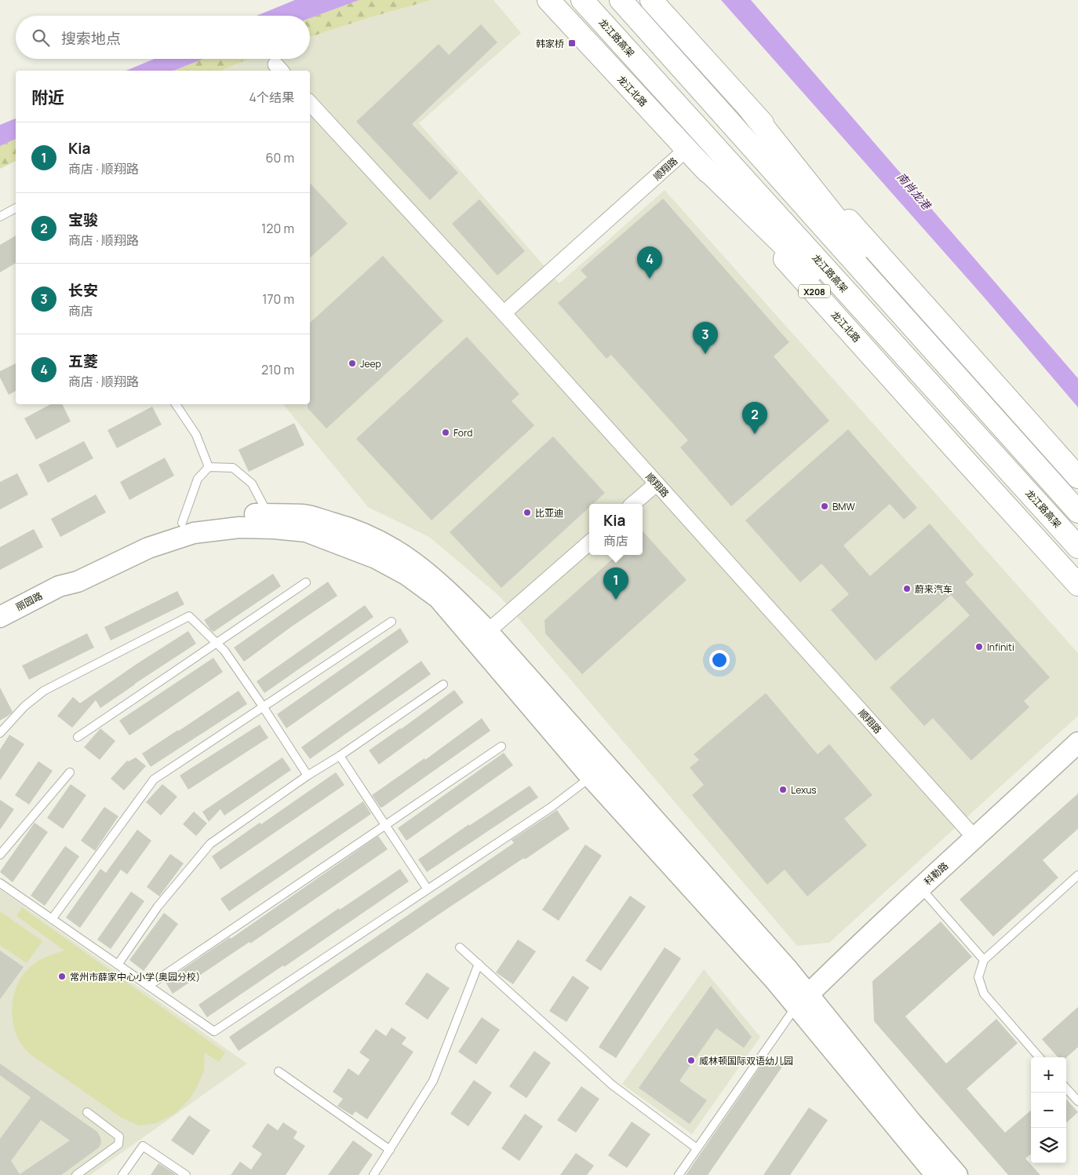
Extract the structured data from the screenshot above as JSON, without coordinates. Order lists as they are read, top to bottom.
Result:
{
  "streets": {
    "main road": ["龙江路高架", "龙江北路", "X208"],
    "street": ["顺翔路", "丽园路", "科勒路"]
  },
  "crossings": [
    ["龙江北路", "顺翔路"],
    ["顺翔路", "科勒路"]
  ],
  "water": ["南肖龙港"],
  "places": {
    "transit": ["韩家桥"],
    "other": [
      "Jeep",
      "Ford",
      "BMW",
      "比亚迪",
      "蔚来汽车",
      "Infiniti",
      "Lexus",
      "常州市薛家中心小学(奥园分校)",
      "威林顿国际双语幼儿园"
    ]
  },
  "page": {
    "search": "搜索地点",
    "heading": ["附近", "4个结果"],
    "list": [
      {
        "mark": "1",
        "name": "Kia",
        "note": "商店 · 顺翔路",
        "value": "60 m"
      },
      {
        "mark": "2",
        "name": "宝骏",
        "note": "商店 · 顺翔路",
        "value": "120 m"
      },
      {
        "mark": "3",
        "name": "长安",
        "note": "商店",
        "value": "170 m"
      },
      {
        "mark": "4",
        "name": "五菱",
        "note": "商店 · 顺翔路",
        "value": "210 m"
      }
    ],
    "pins": [
      "4",
      "3",
      "2",
      "1"
    ],
    "popup": ["Kia", "商店"],
    "map_buttons": ["+", "−"]
  }
}
